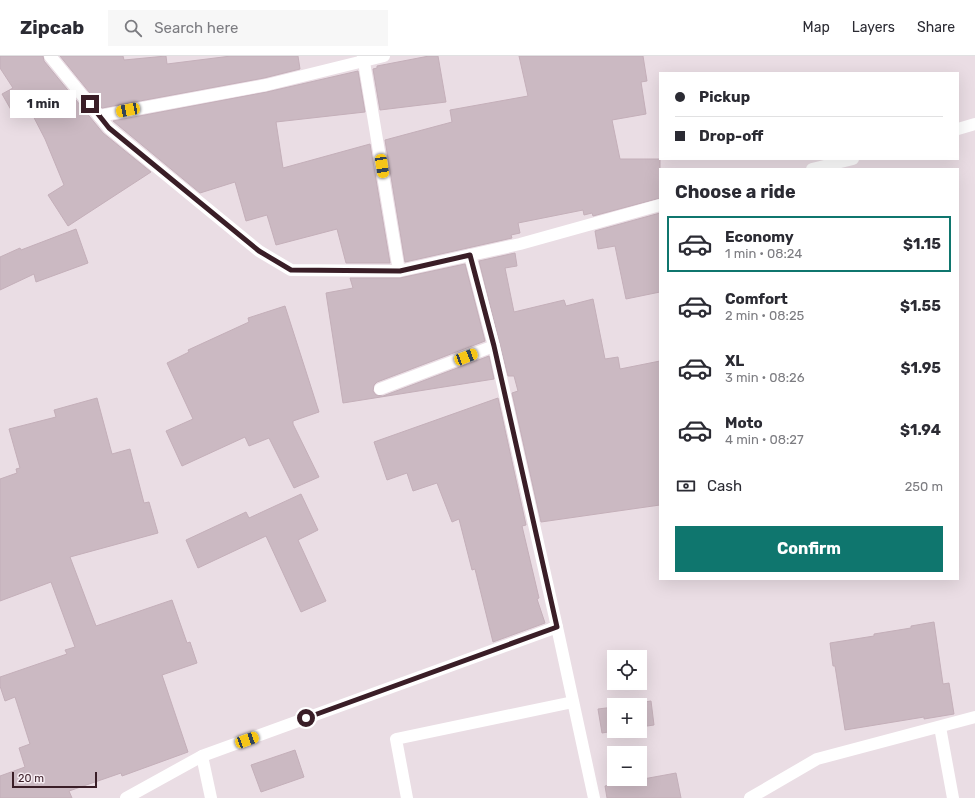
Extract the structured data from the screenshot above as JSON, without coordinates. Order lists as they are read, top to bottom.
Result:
{
  "scale_bar": "20 m",
  "page": {
    "header": "Zipcab",
    "search": "Search here",
    "nav": ["Map", "Layers", "Share"],
    "banner": ["Pickup", "Drop-off"],
    "bubble": "1 min",
    "heading": "Choose a ride",
    "list": [
      {
        "name": "Economy",
        "note": "1 min · 08:24",
        "value": "$1.15"
      },
      {
        "name": "Comfort",
        "note": "2 min · 08:25",
        "value": "$1.55"
      },
      {
        "name": "XL",
        "note": "3 min · 08:26",
        "value": "$1.95"
      },
      {
        "name": "Moto",
        "note": "4 min · 08:27",
        "value": "$1.94"
      }
    ],
    "pay": ["Cash", "250 m"],
    "buttons": "Confirm",
    "map_buttons": ["+", "−"],
    "scale": "20 m"
  }
}
